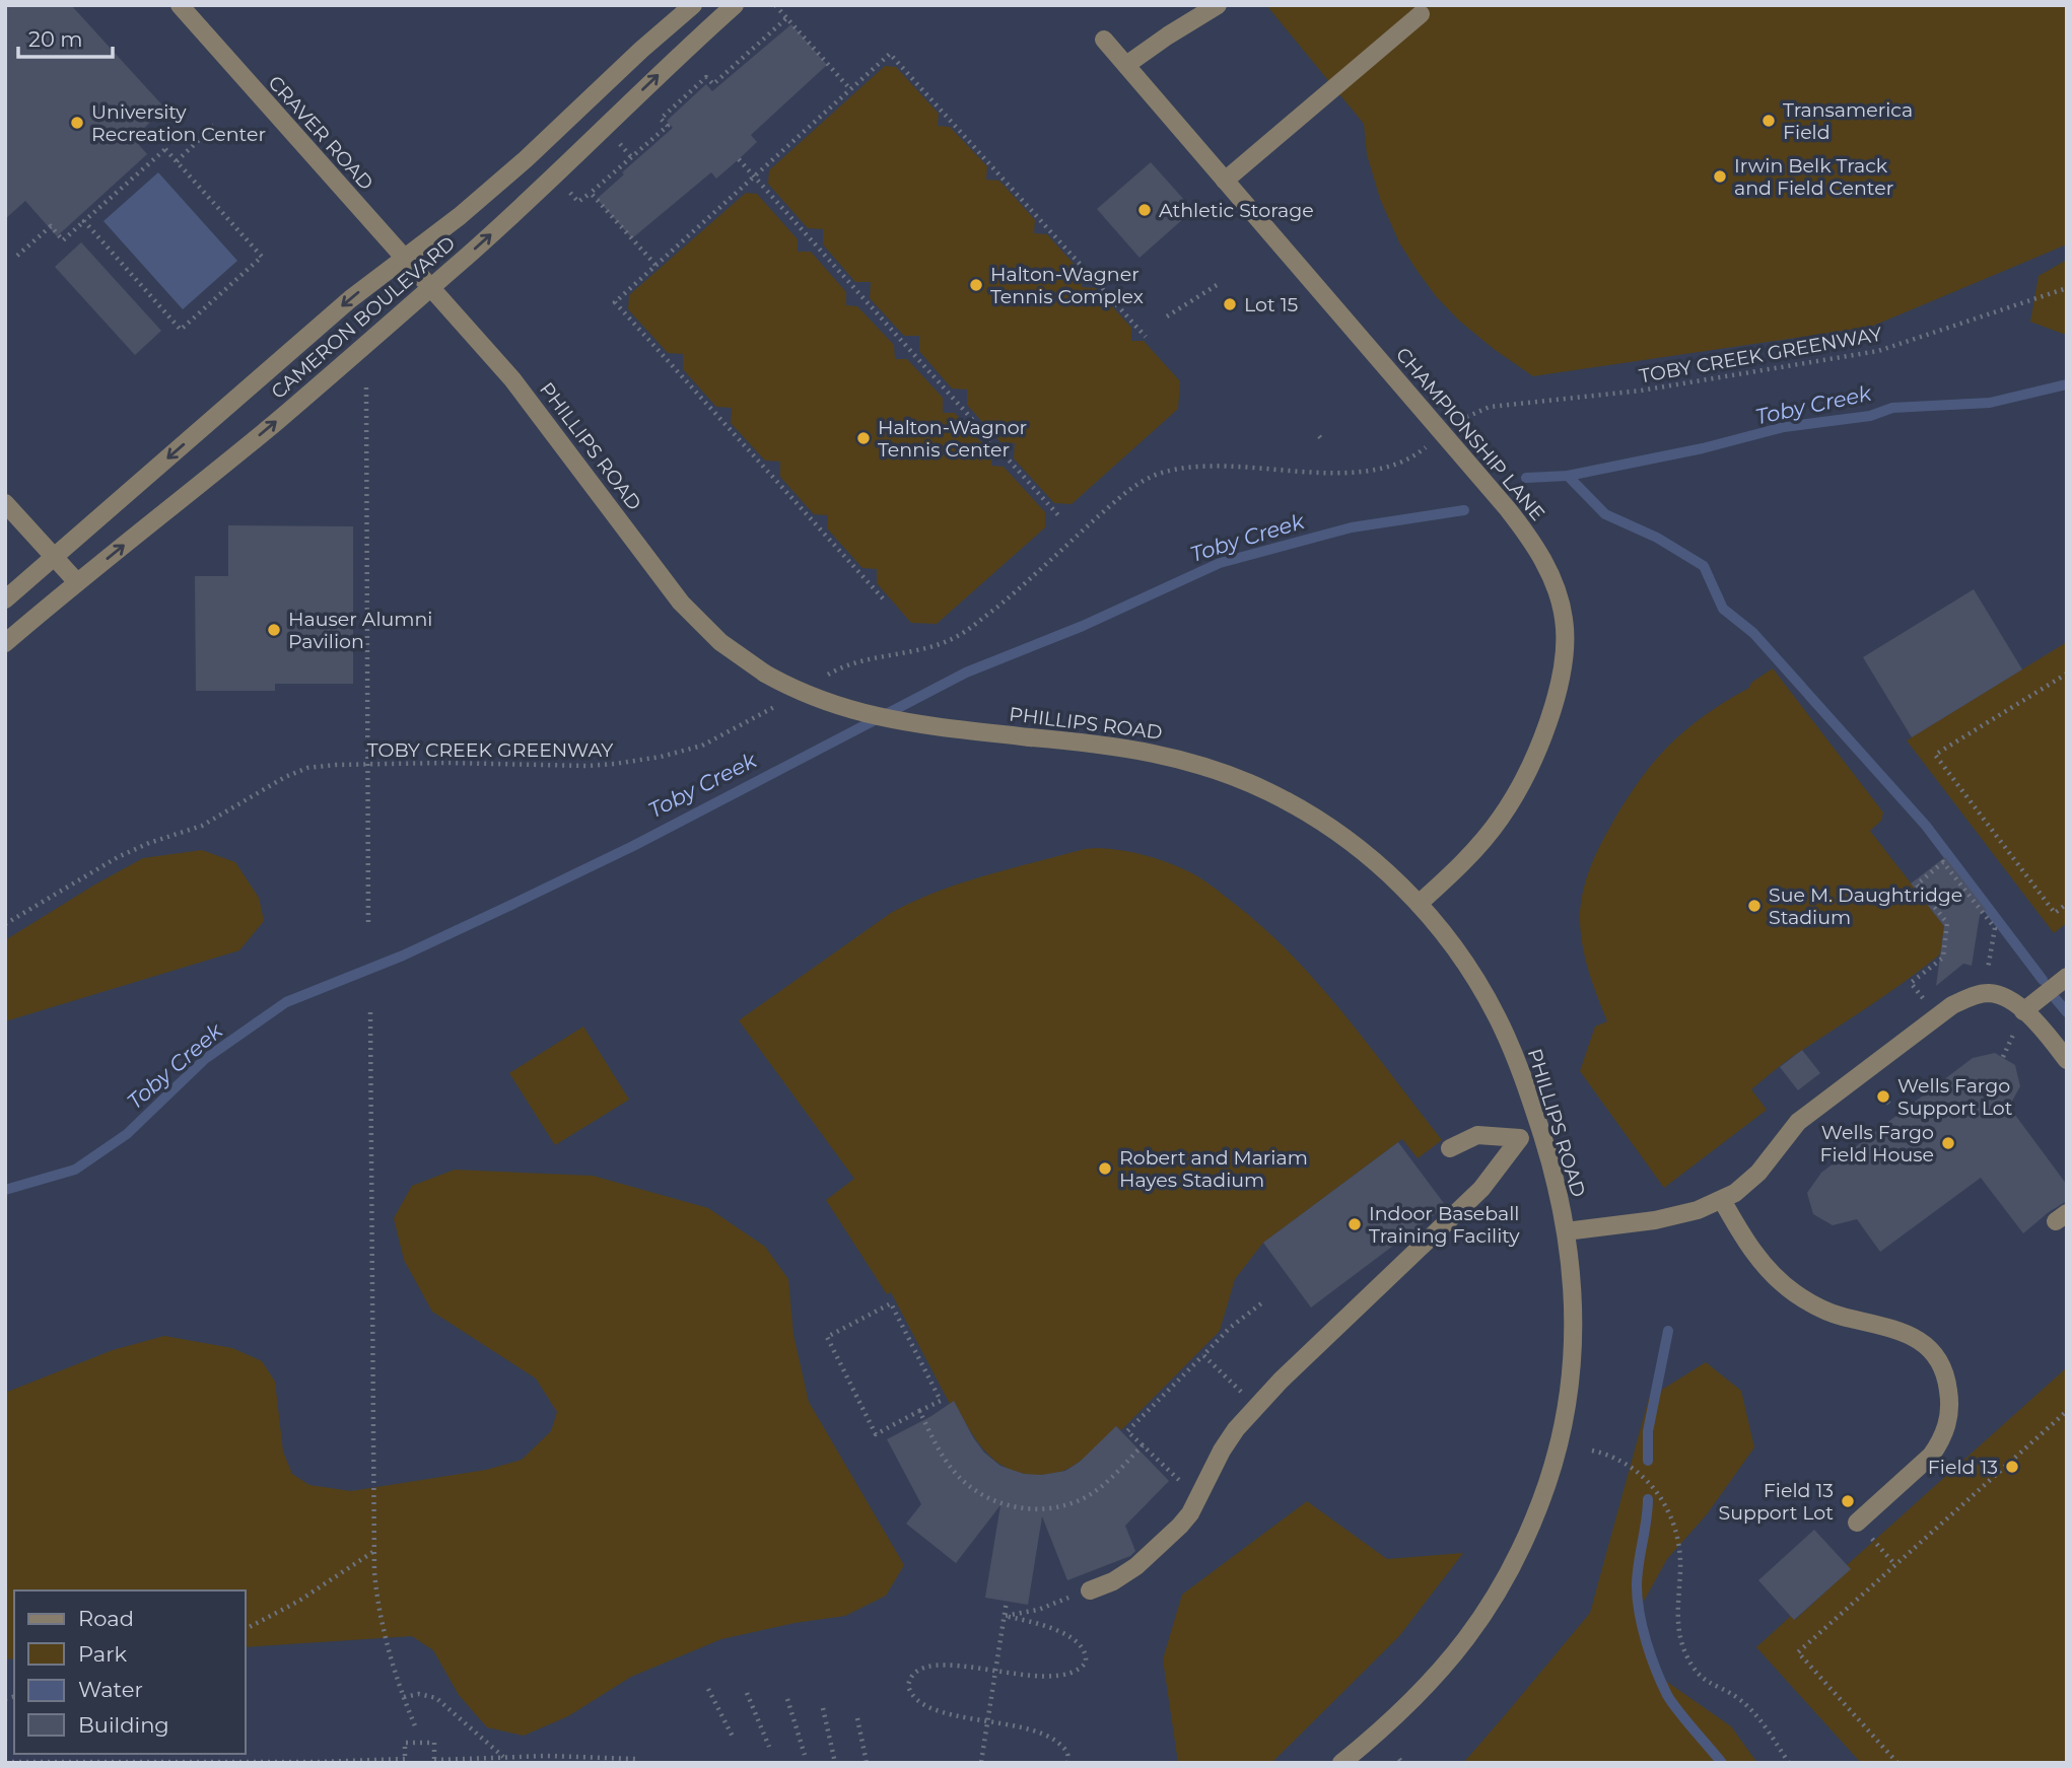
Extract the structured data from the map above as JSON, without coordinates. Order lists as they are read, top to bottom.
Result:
{
  "streets": {
    "street": [
      "CRAVER ROAD",
      "CAMERON BOULEVARD",
      "CHAMPIONSHIP LANE",
      "PHILLIPS ROAD"
    ],
    "path": ["TOBY CREEK GREENWAY"]
  },
  "crossings": [
    ["CRAVER ROAD", "CAMERON BOULEVARD"],
    ["CRAVER ROAD", "PHILLIPS ROAD"],
    ["CAMERON BOULEVARD", "PHILLIPS ROAD"],
    ["CHAMPIONSHIP LANE", "PHILLIPS ROAD"]
  ],
  "water": ["Toby Creek"],
  "places": [
    "Transamerica Field",
    "University Recreation Center",
    "Irwin Belk Track and Field Center",
    "Athletic Storage",
    "Halton-Wagner Tennis Complex",
    "Lot 15",
    "Halton-Wagnor Tennis Center",
    "Hauser Alumni Pavilion",
    "Sue M. Daughtridge Stadium",
    "Wells Fargo Support Lot",
    "Wells Fargo Field House",
    "Robert and Mariam Hayes Stadium",
    "Indoor Baseball Training Facility",
    "Field 13",
    "Field 13 Support Lot"
  ],
  "legend": [
    "Road",
    "Park",
    "Water",
    "Building"
  ],
  "scale_bar": "20 m"
}
